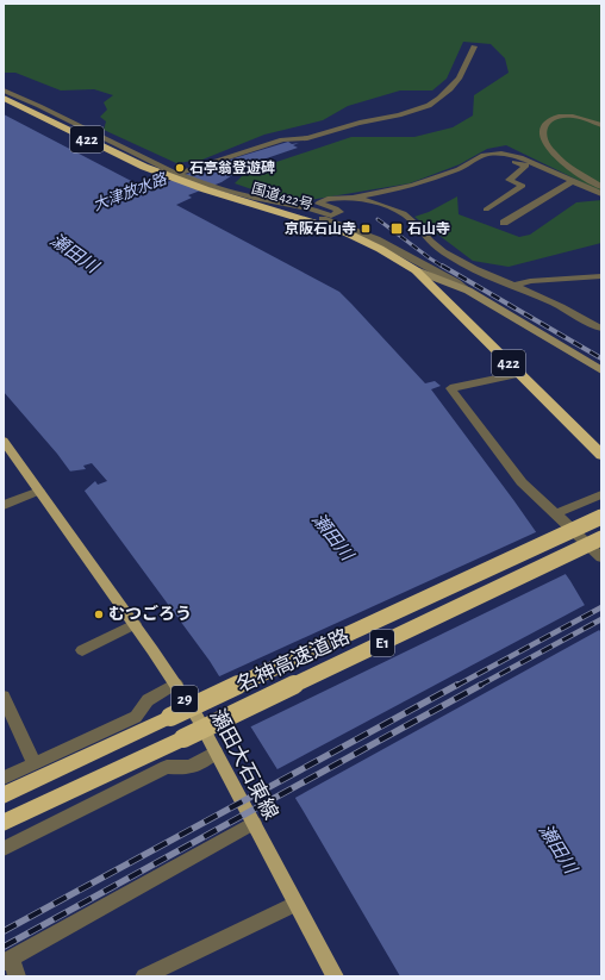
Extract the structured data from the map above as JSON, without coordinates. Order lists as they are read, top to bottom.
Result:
{
  "streets": {
    "highway": [
      "422",
      "国道422号",
      "E1",
      "名神高速道路"
    ],
    "main road": ["29", "瀬田大石東線"]
  },
  "water": ["大津放水路", "瀬田川"],
  "places": {
    "other": ["石亭翁登遊碑", "むつごろう"],
    "transit": ["京阪石山寺", "石山寺"]
  }
}
